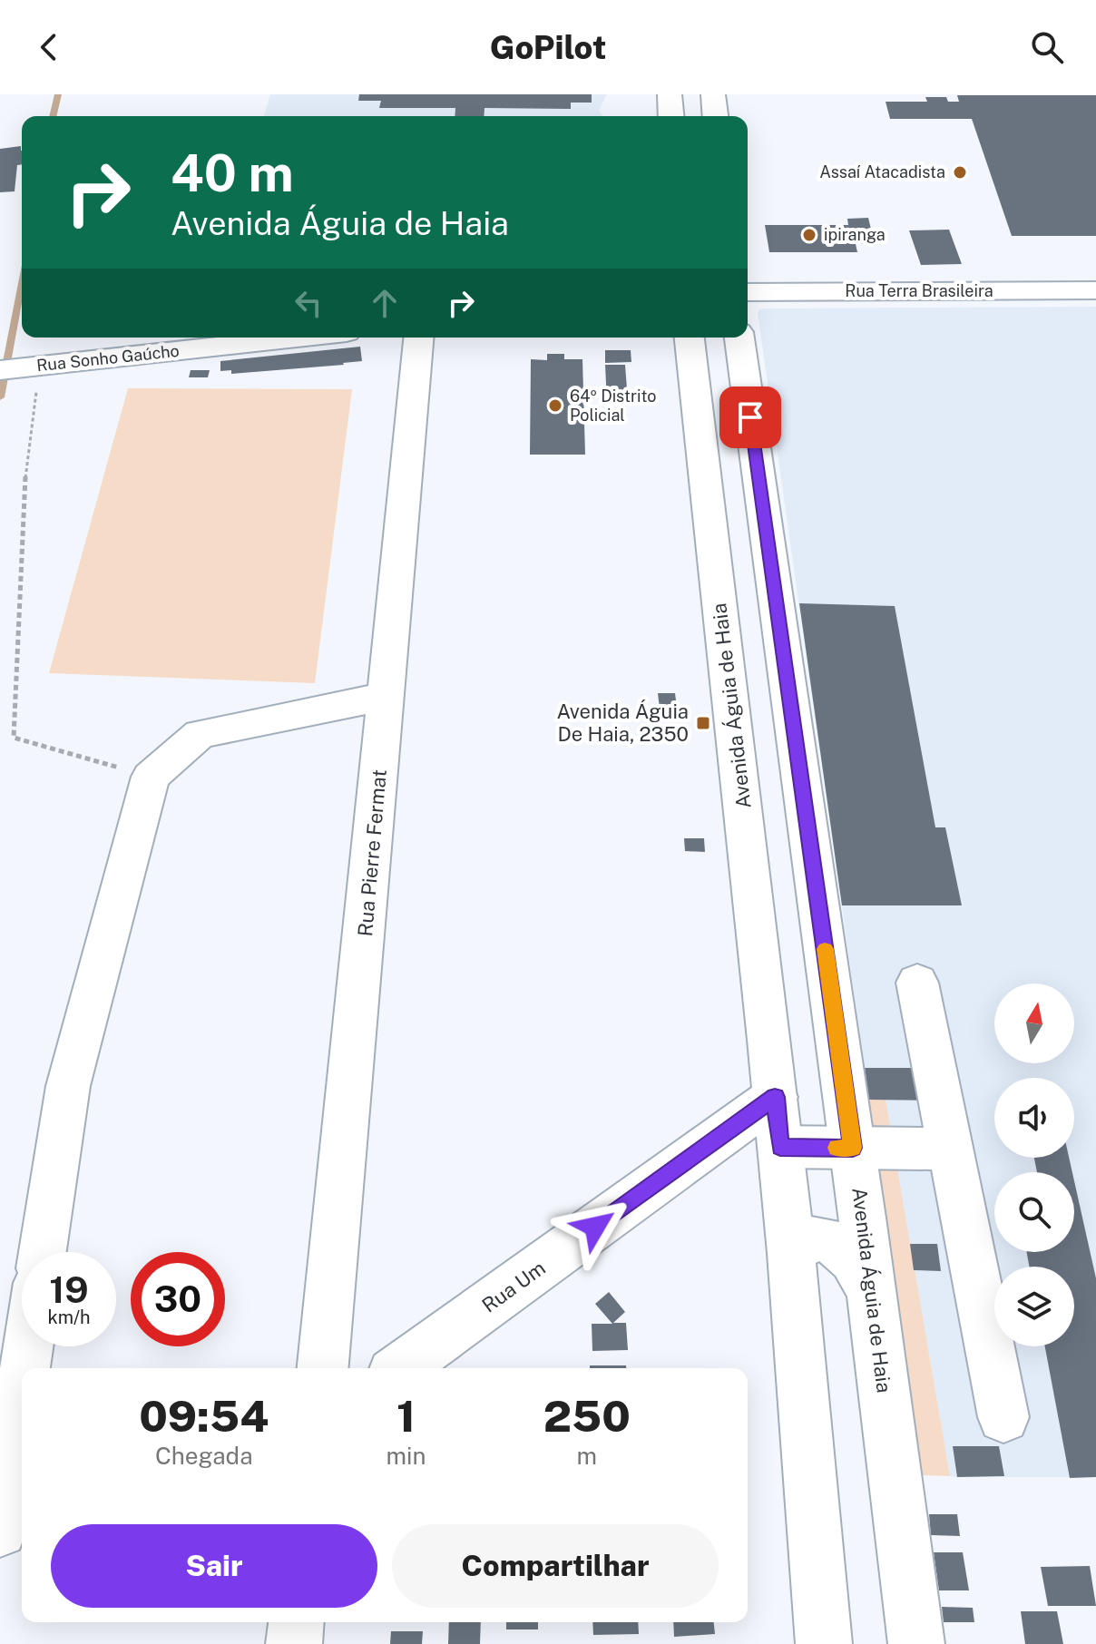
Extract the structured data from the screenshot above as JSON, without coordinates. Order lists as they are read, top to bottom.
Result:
{
  "streets": {
    "main road": [
      "Rua Terra Brasileira",
      "Rua Sonho Gaúcho",
      "Avenida Águia de Haia",
      "Rua Pierre Fermat",
      "Rua Um"
    ]
  },
  "crossings": [
    ["Avenida Águia de Haia", "Rua Um"]
  ],
  "places": {
    "other": ["Assaí Atacadista", "ipiranga", "64º Distrito Policial"],
    "transit": ["Avenida Águia De Haia, 2350"]
  },
  "north": "top",
  "page": {
    "header": "GoPilot",
    "turn": ["40 m", "Avenida Águia de Haia"],
    "speed": "19 km/h",
    "limit": "30",
    "eta": [
      "09:54",
      "Chegada",
      "1",
      "min",
      "250",
      "m"
    ],
    "buttons": ["Sair", "Compartilhar"]
  }
}
